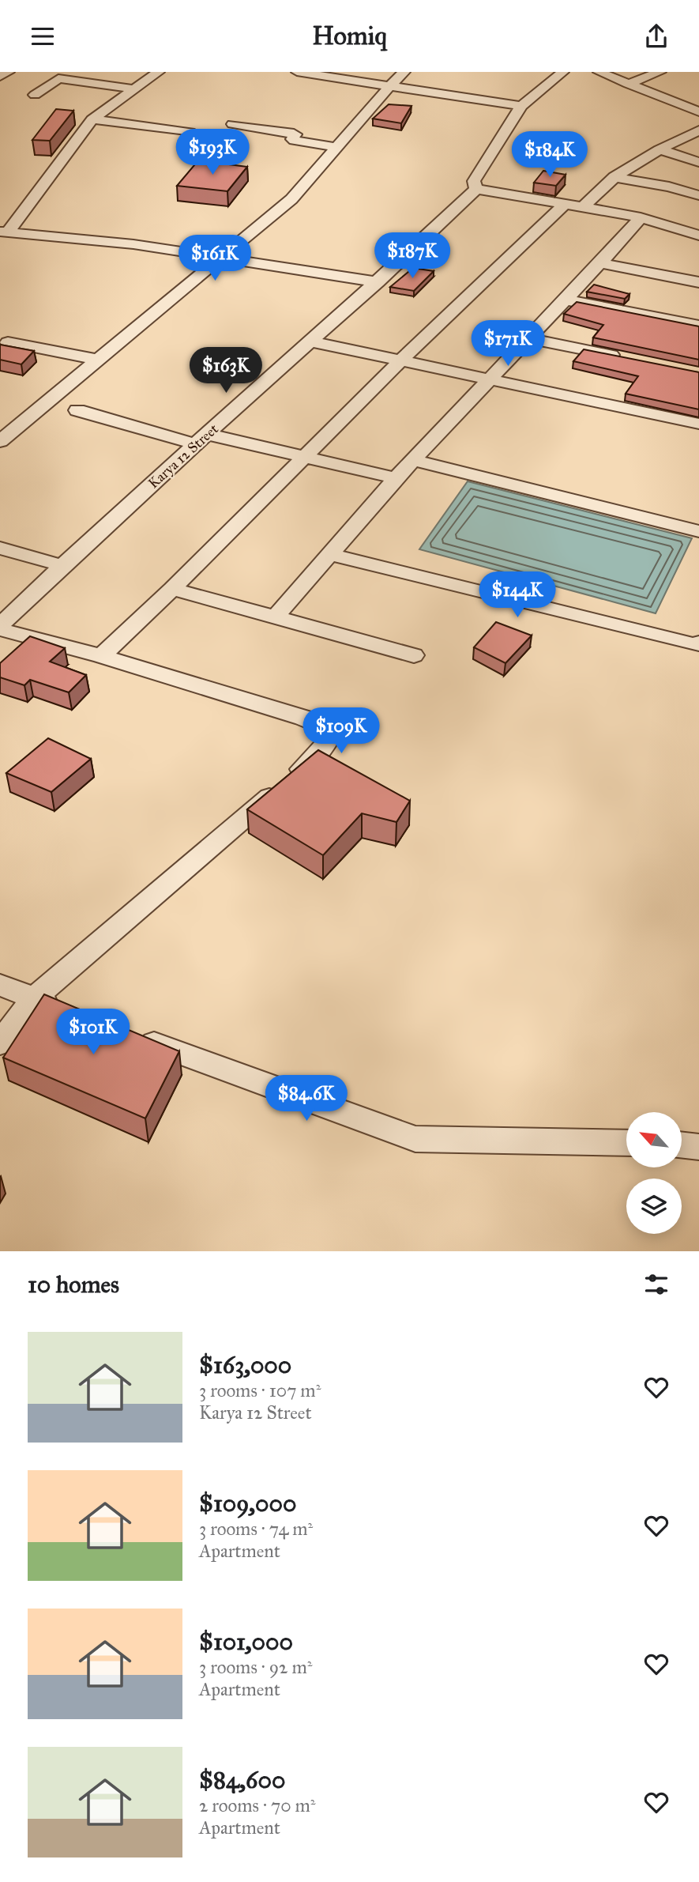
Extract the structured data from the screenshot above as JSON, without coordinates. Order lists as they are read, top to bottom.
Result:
{
  "streets": {
    "street": ["Karya 12 Street"]
  },
  "north": "top left",
  "page": {
    "header": "Homiq",
    "price": [
      "$193K",
      "$184K",
      "$187K",
      "$161K",
      "$171K",
      "$163K",
      "$144K",
      "$109K",
      "$101K",
      "$84.6K"
    ],
    "heading": "10 homes",
    "list": [
      {
        "name": "$163,000",
        "note": "3 rooms · 107 m² · Karya 12 Street"
      },
      {
        "name": "$109,000",
        "note": "3 rooms · 74 m² · Apartment"
      },
      {
        "name": "$101,000",
        "note": "3 rooms · 92 m² · Apartment"
      },
      {
        "name": "$84,600",
        "note": "2 rooms · 70 m² · Apartment"
      }
    ]
  }
}
